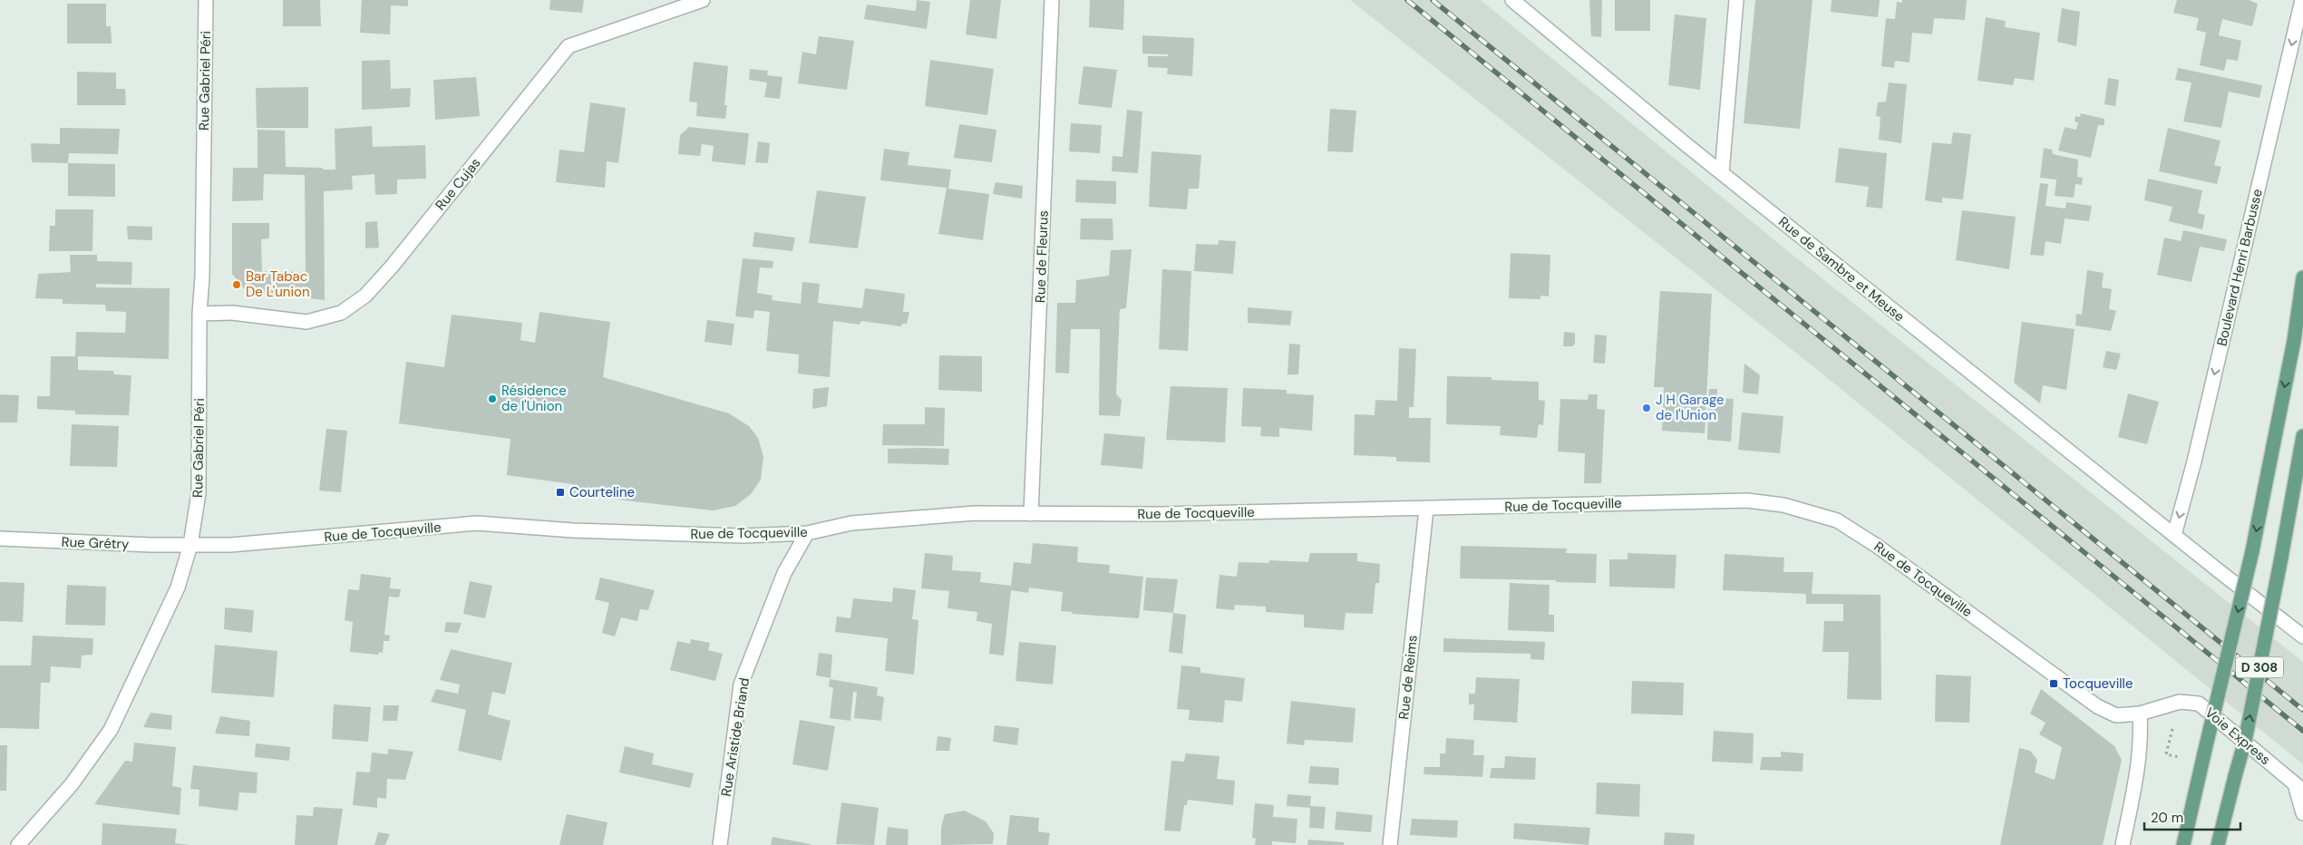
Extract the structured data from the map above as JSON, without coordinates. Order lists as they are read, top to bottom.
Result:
{
  "streets": {
    "main road": ["D 308"],
    "street": [
      "Rue Gabriel Péri",
      "Rue Cujas",
      "Rue de Fleurus",
      "Boulevard Henri Barbusse",
      "Rue de Sambre et Meuse",
      "Rue de Tocqueville",
      "Rue Grétry",
      "Rue de Reims",
      "Voie Express",
      "Rue Aristide Briand"
    ]
  },
  "crossings": [
    ["Rue Gabriel Péri", "Rue Cujas"],
    ["Rue Gabriel Péri", "Rue de Tocqueville"],
    ["Rue Gabriel Péri", "Rue Grétry"],
    ["Rue de Fleurus", "Rue de Tocqueville"],
    ["Boulevard Henri Barbusse", "Rue de Sambre et Meuse"],
    ["Rue de Tocqueville", "Rue Grétry"],
    ["Rue de Tocqueville", "Rue de Reims"],
    ["Rue de Tocqueville", "Voie Express"],
    ["Rue de Tocqueville", "Rue Aristide Briand"]
  ],
  "one_way": ["Boulevard Henri Barbusse"],
  "places": {
    "other": ["Bar Tabac De L'union", "Résidence de l'Union", "J H Garage de l'Union"],
    "transit": ["Courteline", "Tocqueville"]
  },
  "scale_bar": "20 m"
}
